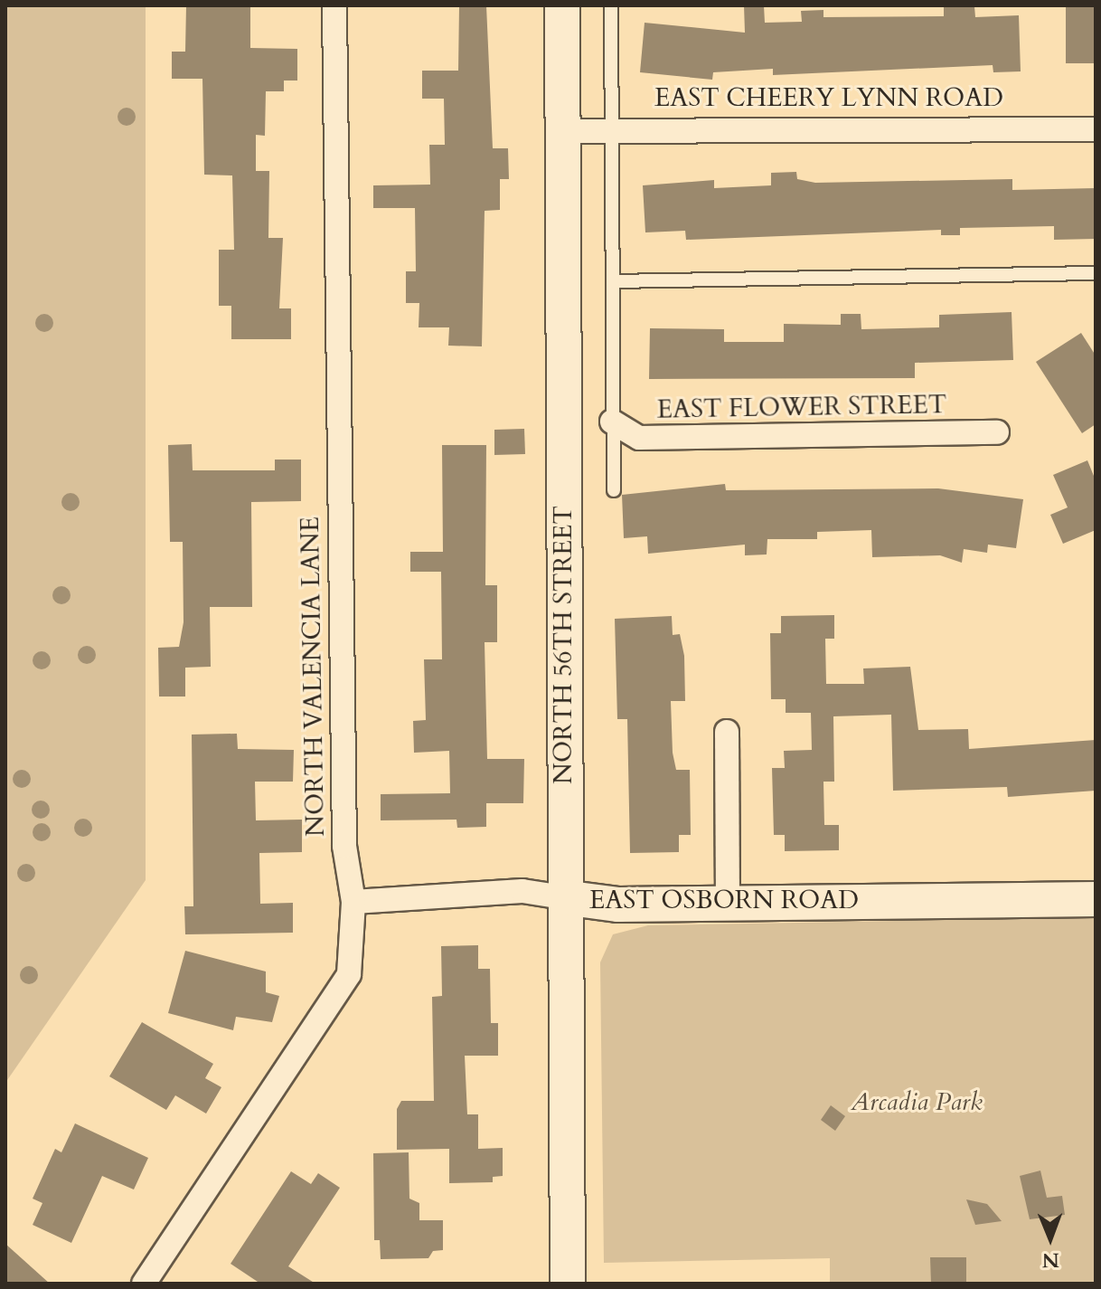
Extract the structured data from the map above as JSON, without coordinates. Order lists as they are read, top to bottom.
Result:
{
  "streets": {
    "main road": ["NORTH 56TH STREET", "EAST OSBORN ROAD"],
    "street": ["EAST CHEERY LYNN ROAD", "EAST FLOWER STREET", "NORTH VALENCIA LANE"]
  },
  "crossings": [
    ["EAST CHEERY LYNN ROAD", "NORTH 56TH STREET"],
    ["NORTH 56TH STREET", "EAST OSBORN ROAD"],
    ["NORTH VALENCIA LANE", "EAST OSBORN ROAD"]
  ],
  "parks": ["Arcadia Park"],
  "north": "bottom"
}
